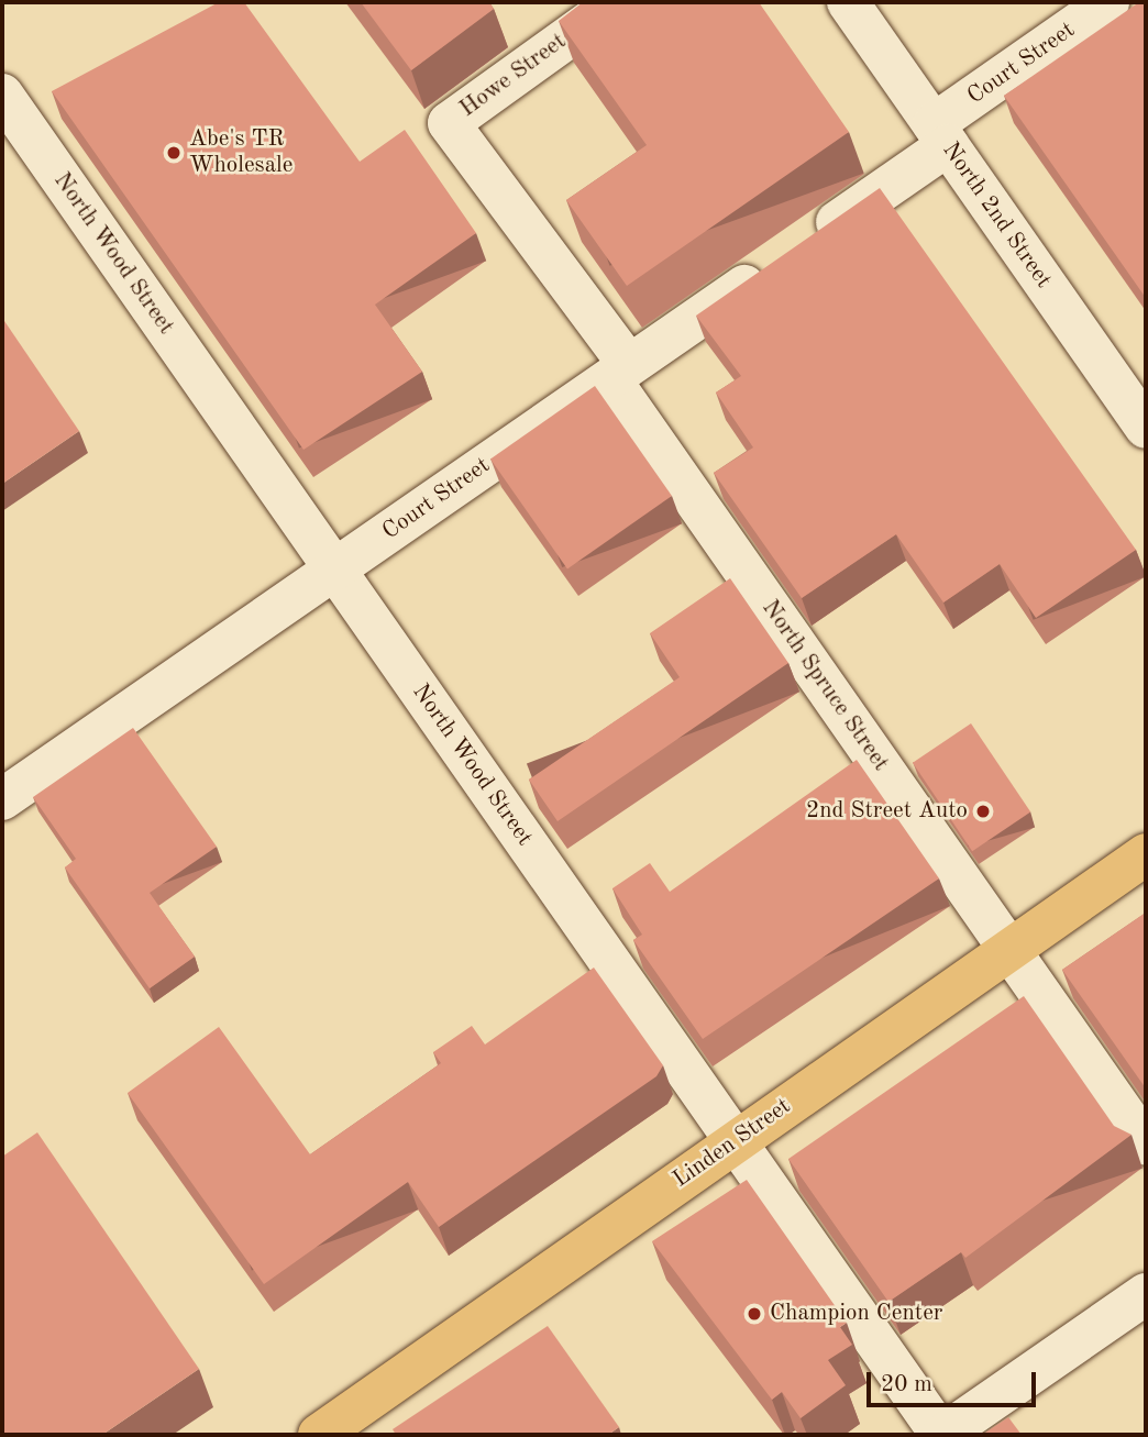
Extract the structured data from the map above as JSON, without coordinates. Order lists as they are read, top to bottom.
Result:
{
  "streets": {
    "main road": ["Linden Street"],
    "street": [
      "Court Street",
      "Howe Street",
      "North 2nd Street",
      "North Wood Street",
      "North Spruce Street"
    ]
  },
  "crossings": [
    ["Court Street", "North 2nd Street"],
    ["Court Street", "North Wood Street"],
    ["Court Street", "North Spruce Street"],
    ["Howe Street", "North Spruce Street"],
    ["North Wood Street", "Linden Street"],
    ["North Spruce Street", "Linden Street"]
  ],
  "places": ["Abe's TR Wholesale", "2nd Street Auto", "Champion Center"],
  "scale_bar": "20 m"
}
